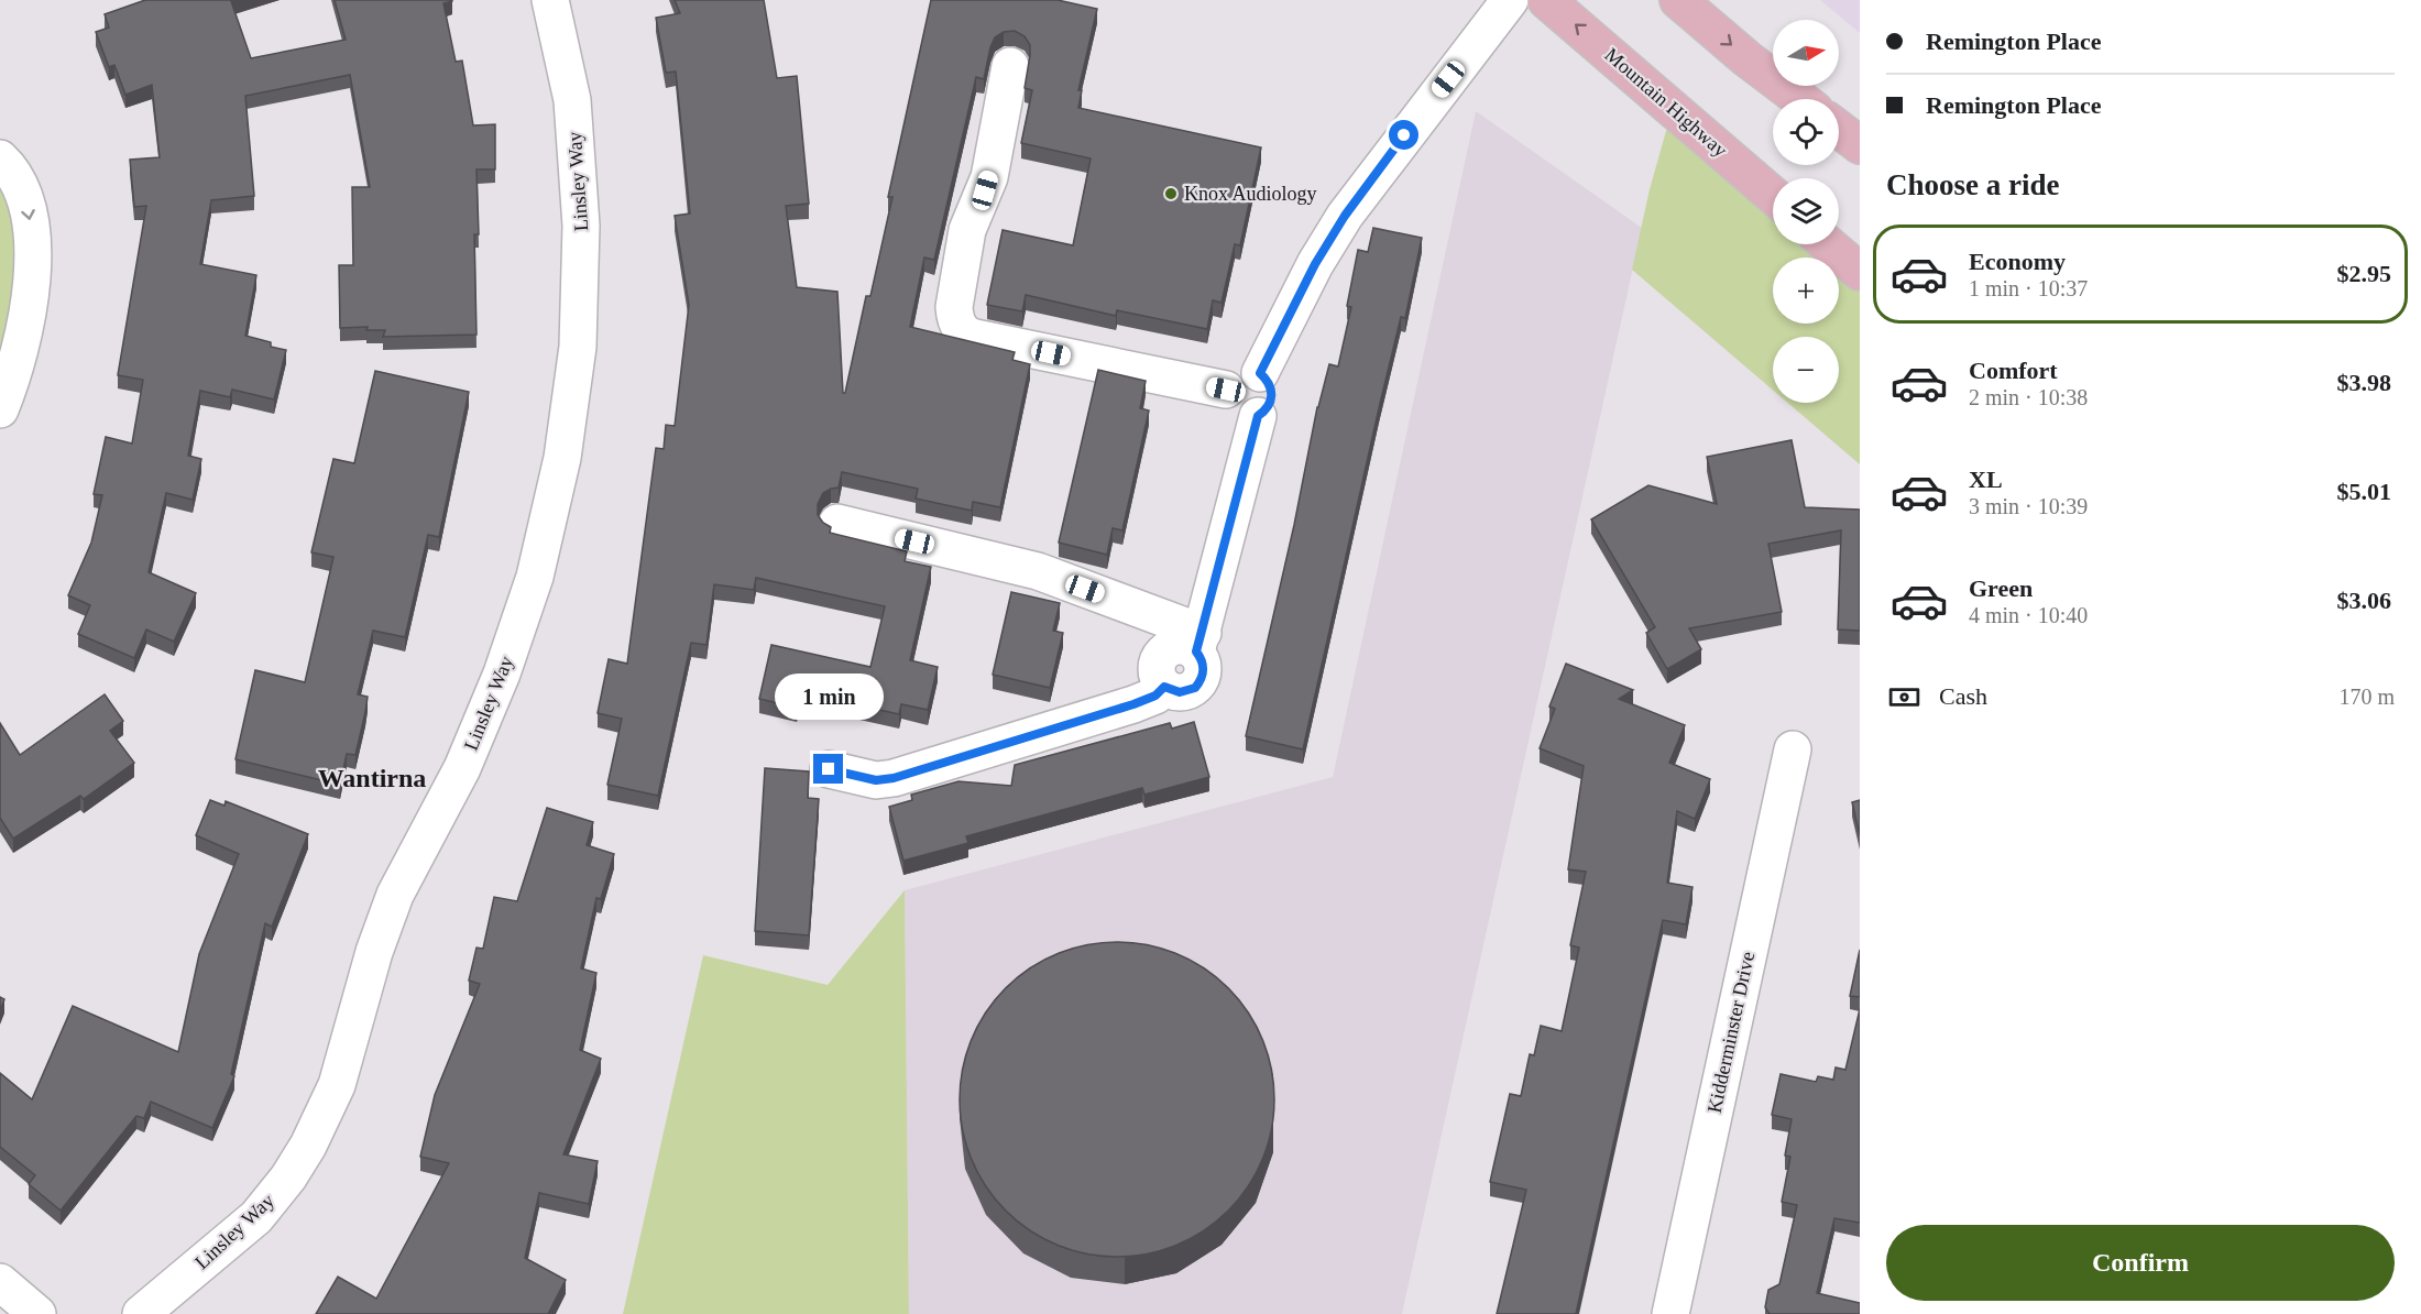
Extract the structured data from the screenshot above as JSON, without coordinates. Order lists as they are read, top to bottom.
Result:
{
  "streets": {
    "main road": ["Mountain Highway"],
    "street": ["Linsley Way", "Kidderminster Drive"]
  },
  "districts": ["Wantirna"],
  "places": ["Knox Audiology"],
  "north": "right",
  "page": {
    "banner": ["Remington Place", "Remington Place"],
    "map_buttons": ["+", "−"],
    "heading": "Choose a ride",
    "list": [
      {
        "name": "Economy",
        "note": "1 min · 10:37",
        "value": "$2.95"
      },
      {
        "name": "Comfort",
        "note": "2 min · 10:38",
        "value": "$3.98"
      },
      {
        "name": "XL",
        "note": "3 min · 10:39",
        "value": "$5.01"
      },
      {
        "name": "Green",
        "note": "4 min · 10:40",
        "value": "$3.06"
      }
    ],
    "pay": ["Cash", "170 m"],
    "bubble": "1 min",
    "buttons": "Confirm"
  }
}
